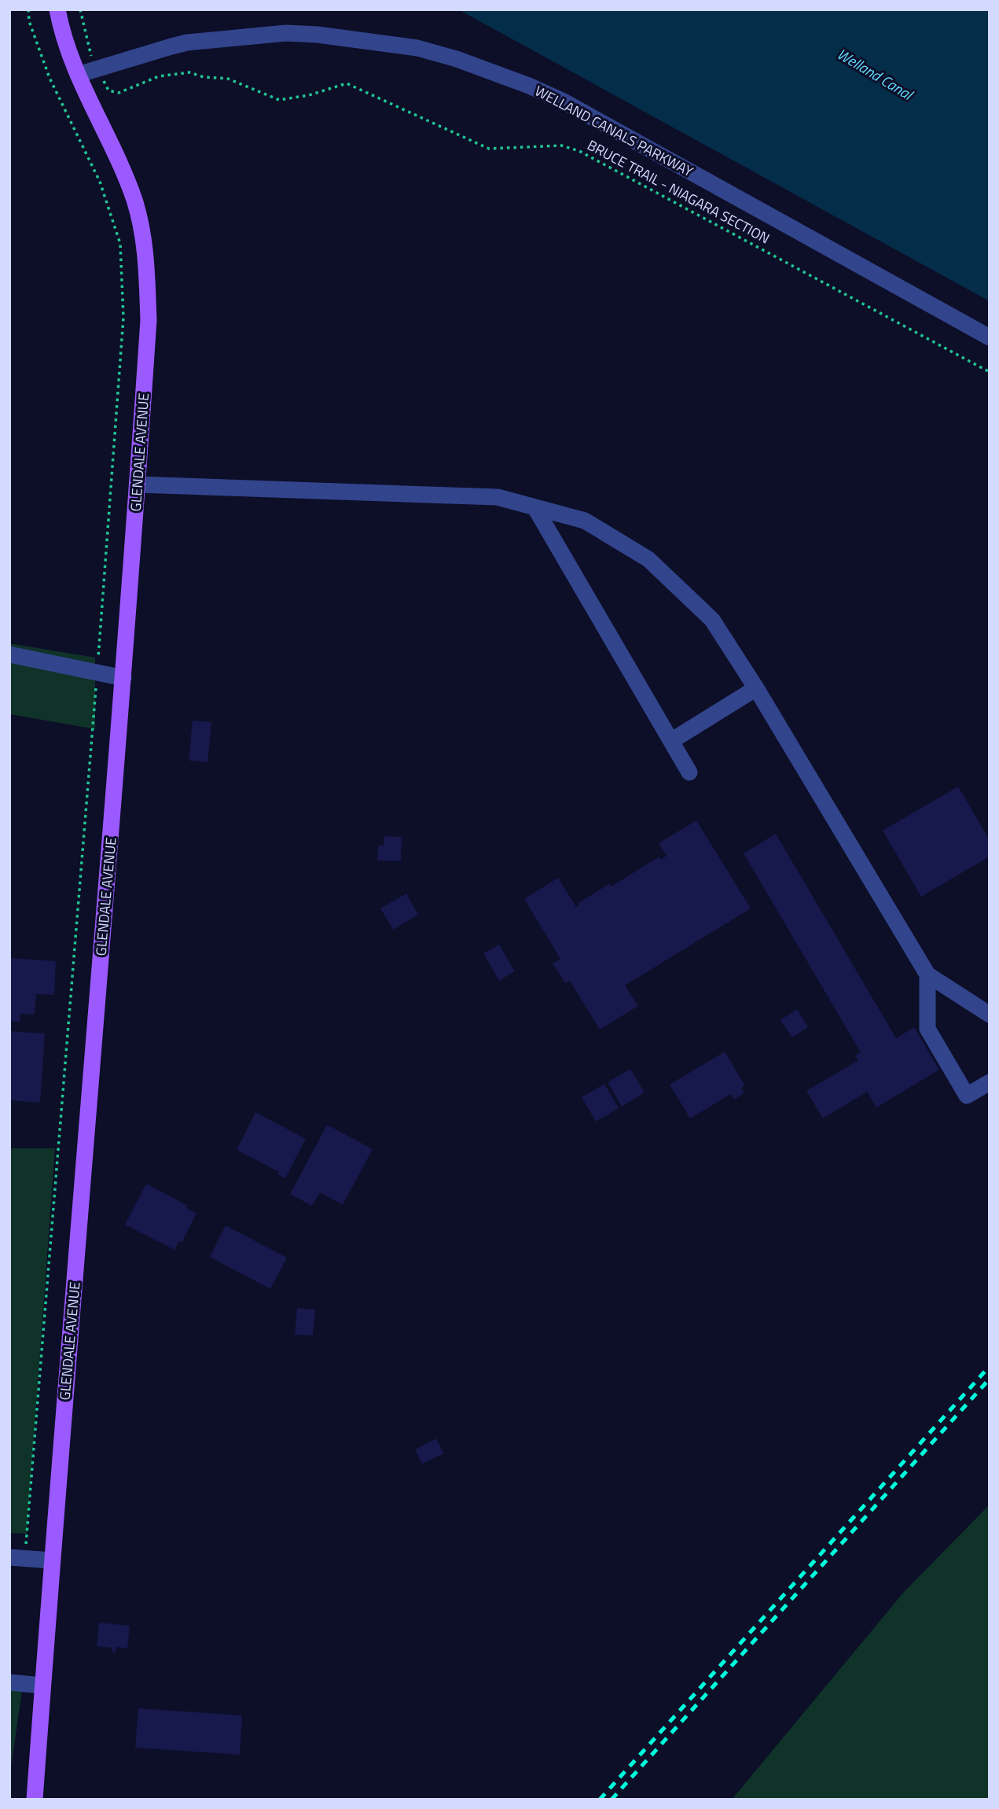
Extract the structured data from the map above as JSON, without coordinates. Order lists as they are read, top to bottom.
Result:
{
  "streets": {
    "main road": ["GLENDALE AVENUE"],
    "street": ["WELLAND CANALS PARKWAY"],
    "path": ["BRUCE TRAIL - NIAGARA SECTION"]
  },
  "crossings": [
    ["WELLAND CANALS PARKWAY", "BRUCE TRAIL - NIAGARA SECTION"],
    ["WELLAND CANALS PARKWAY", "GLENDALE AVENUE"]
  ],
  "water": ["Welland Canal"]
}
